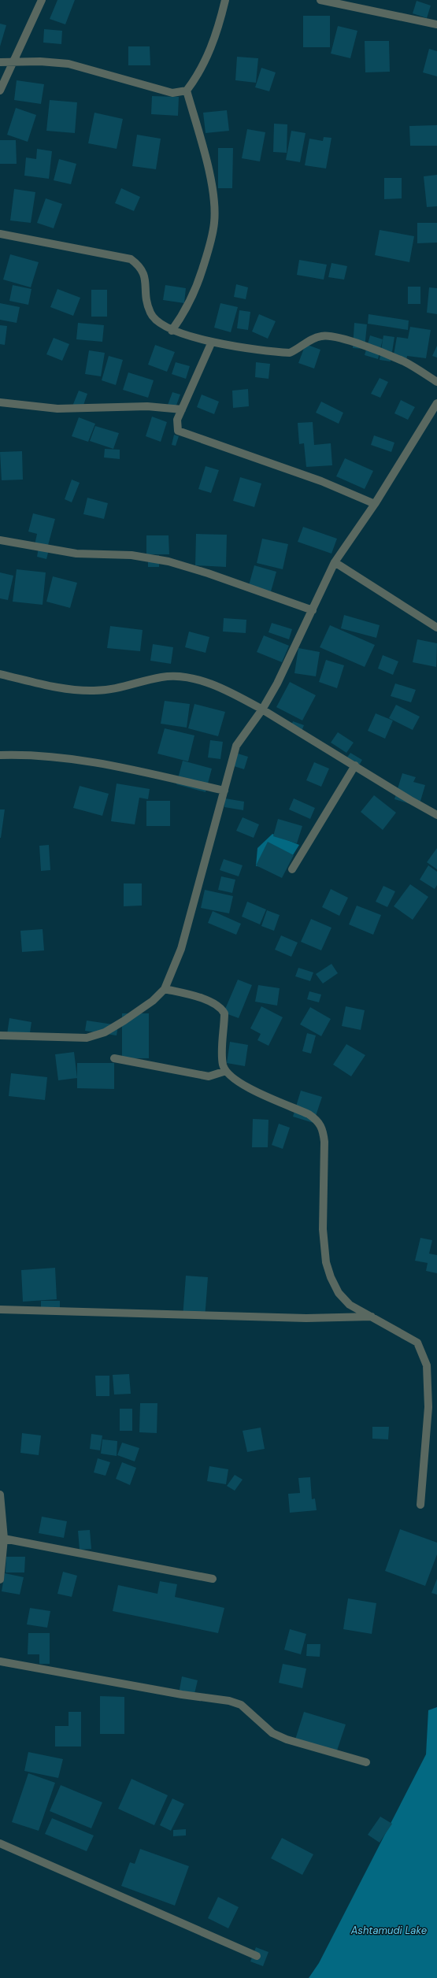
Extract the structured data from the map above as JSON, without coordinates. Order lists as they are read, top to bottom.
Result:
{
  "water": ["Ashtamudi Lake"]
}
